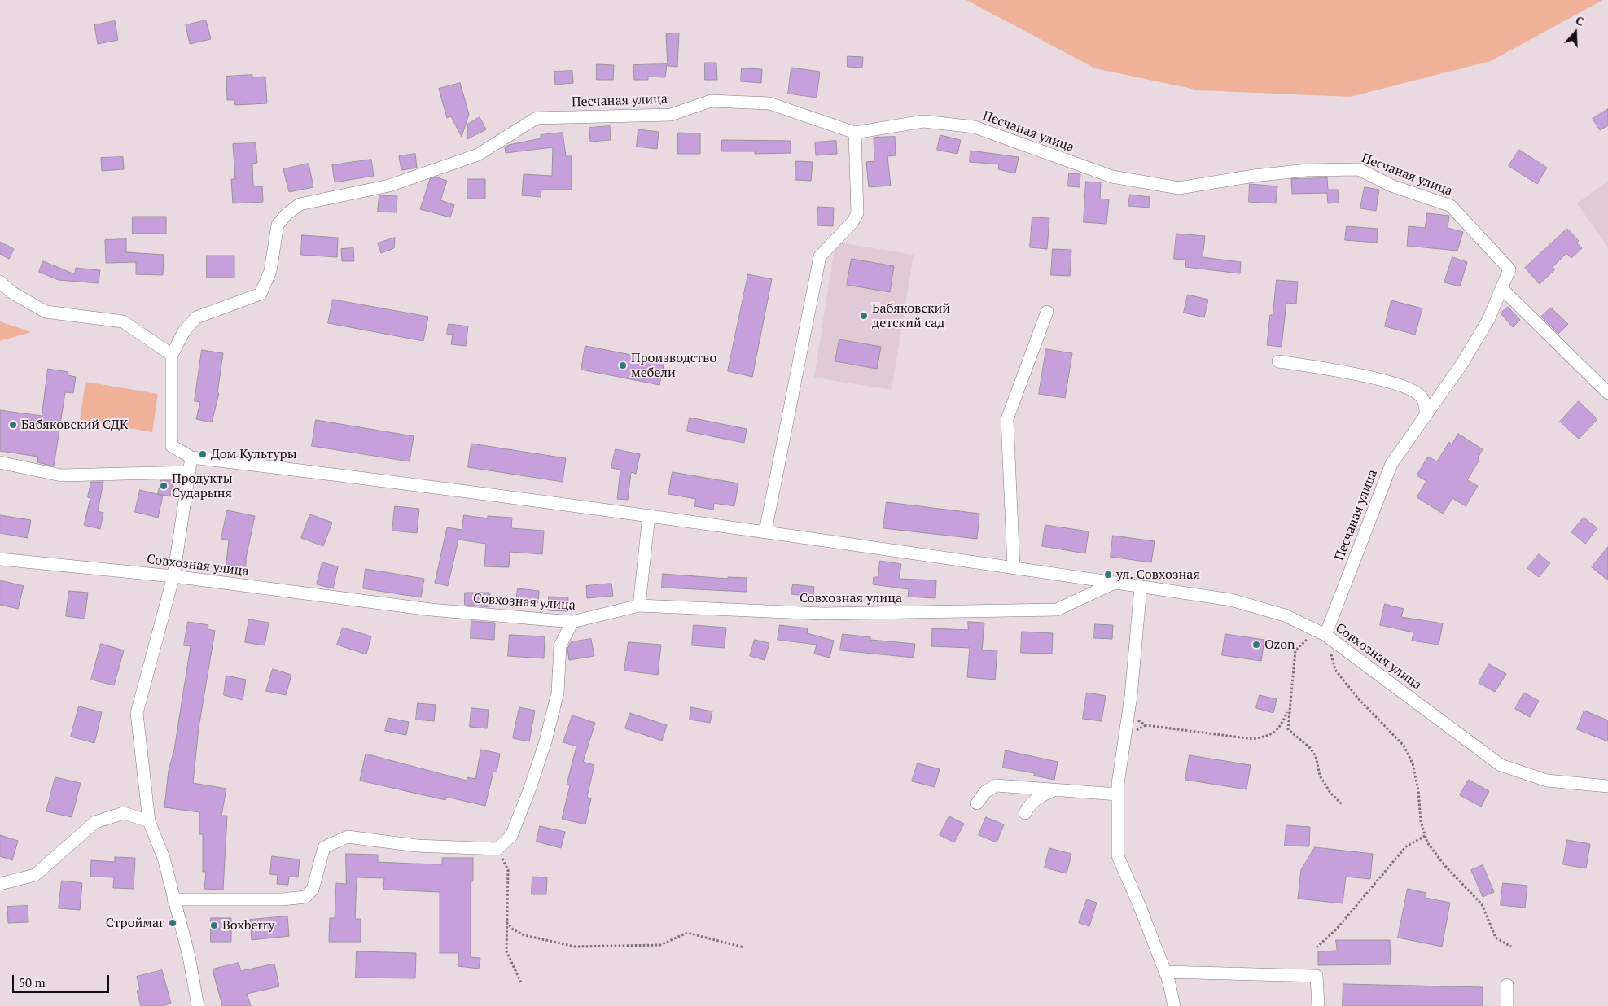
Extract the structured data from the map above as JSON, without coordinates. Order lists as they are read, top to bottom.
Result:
{
  "streets": {
    "street": ["Песчаная улица", "Совхозная улица"]
  },
  "crossings": [
    ["Песчаная улица", "Совхозная улица"]
  ],
  "places": [
    "Бабяковский детский сад",
    "Производство мебели",
    "Бабяковский СДК",
    "Дом Культуры",
    "Продукты Сударыня",
    "ул. Совхозная",
    "Ozon",
    "Строймаг",
    "Boxberry"
  ],
  "scale_bar": "50 m",
  "north": "top"
}
